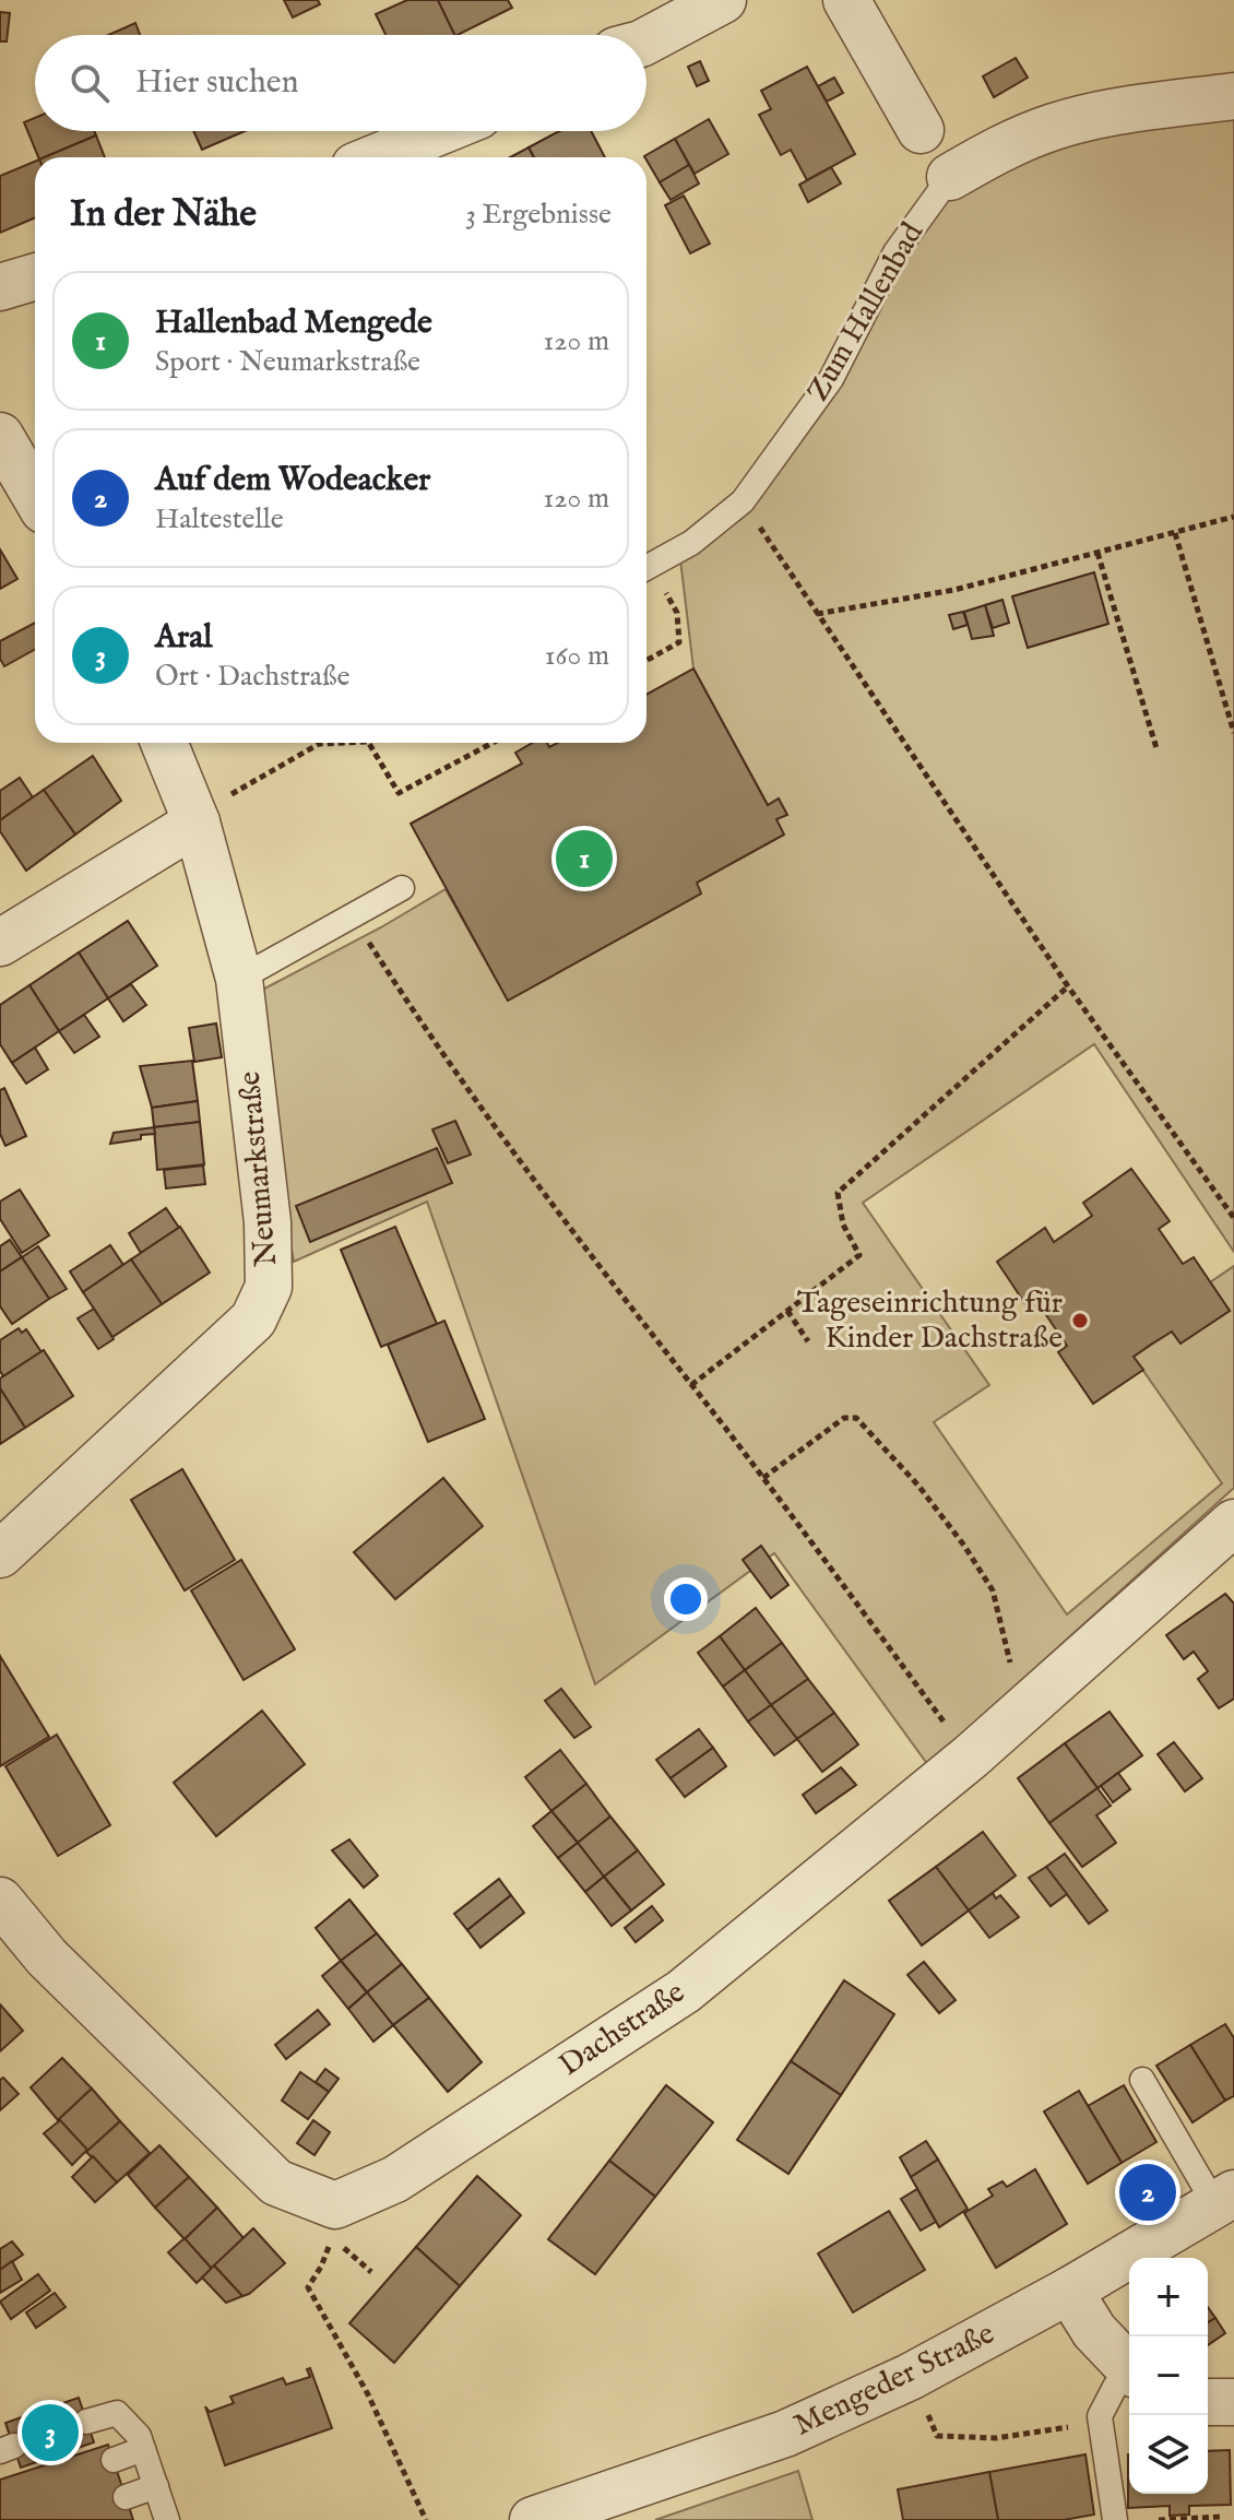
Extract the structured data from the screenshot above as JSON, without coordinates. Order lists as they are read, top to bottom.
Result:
{
  "streets": {
    "street": [
      "Zum Hallenbad",
      "Neumarkstraße",
      "Dachstraße",
      "Mengeder Straße"
    ]
  },
  "places": ["Tageseinrichtung für Kinder Dachstraße"],
  "page": {
    "search": "Hier suchen",
    "heading": ["In der Nähe", "3 Ergebnisse"],
    "list": [
      {
        "mark": "1",
        "name": "Hallenbad Mengede",
        "note": "Sport · Neumarkstraße",
        "value": "120 m"
      },
      {
        "mark": "2",
        "name": "Auf dem Wodeacker",
        "note": "Haltestelle",
        "value": "120 m"
      },
      {
        "mark": "3",
        "name": "Aral",
        "note": "Ort · Dachstraße",
        "value": "160 m"
      }
    ],
    "pins": ["1", "2", "3"],
    "map_buttons": ["+", "−"]
  }
}
